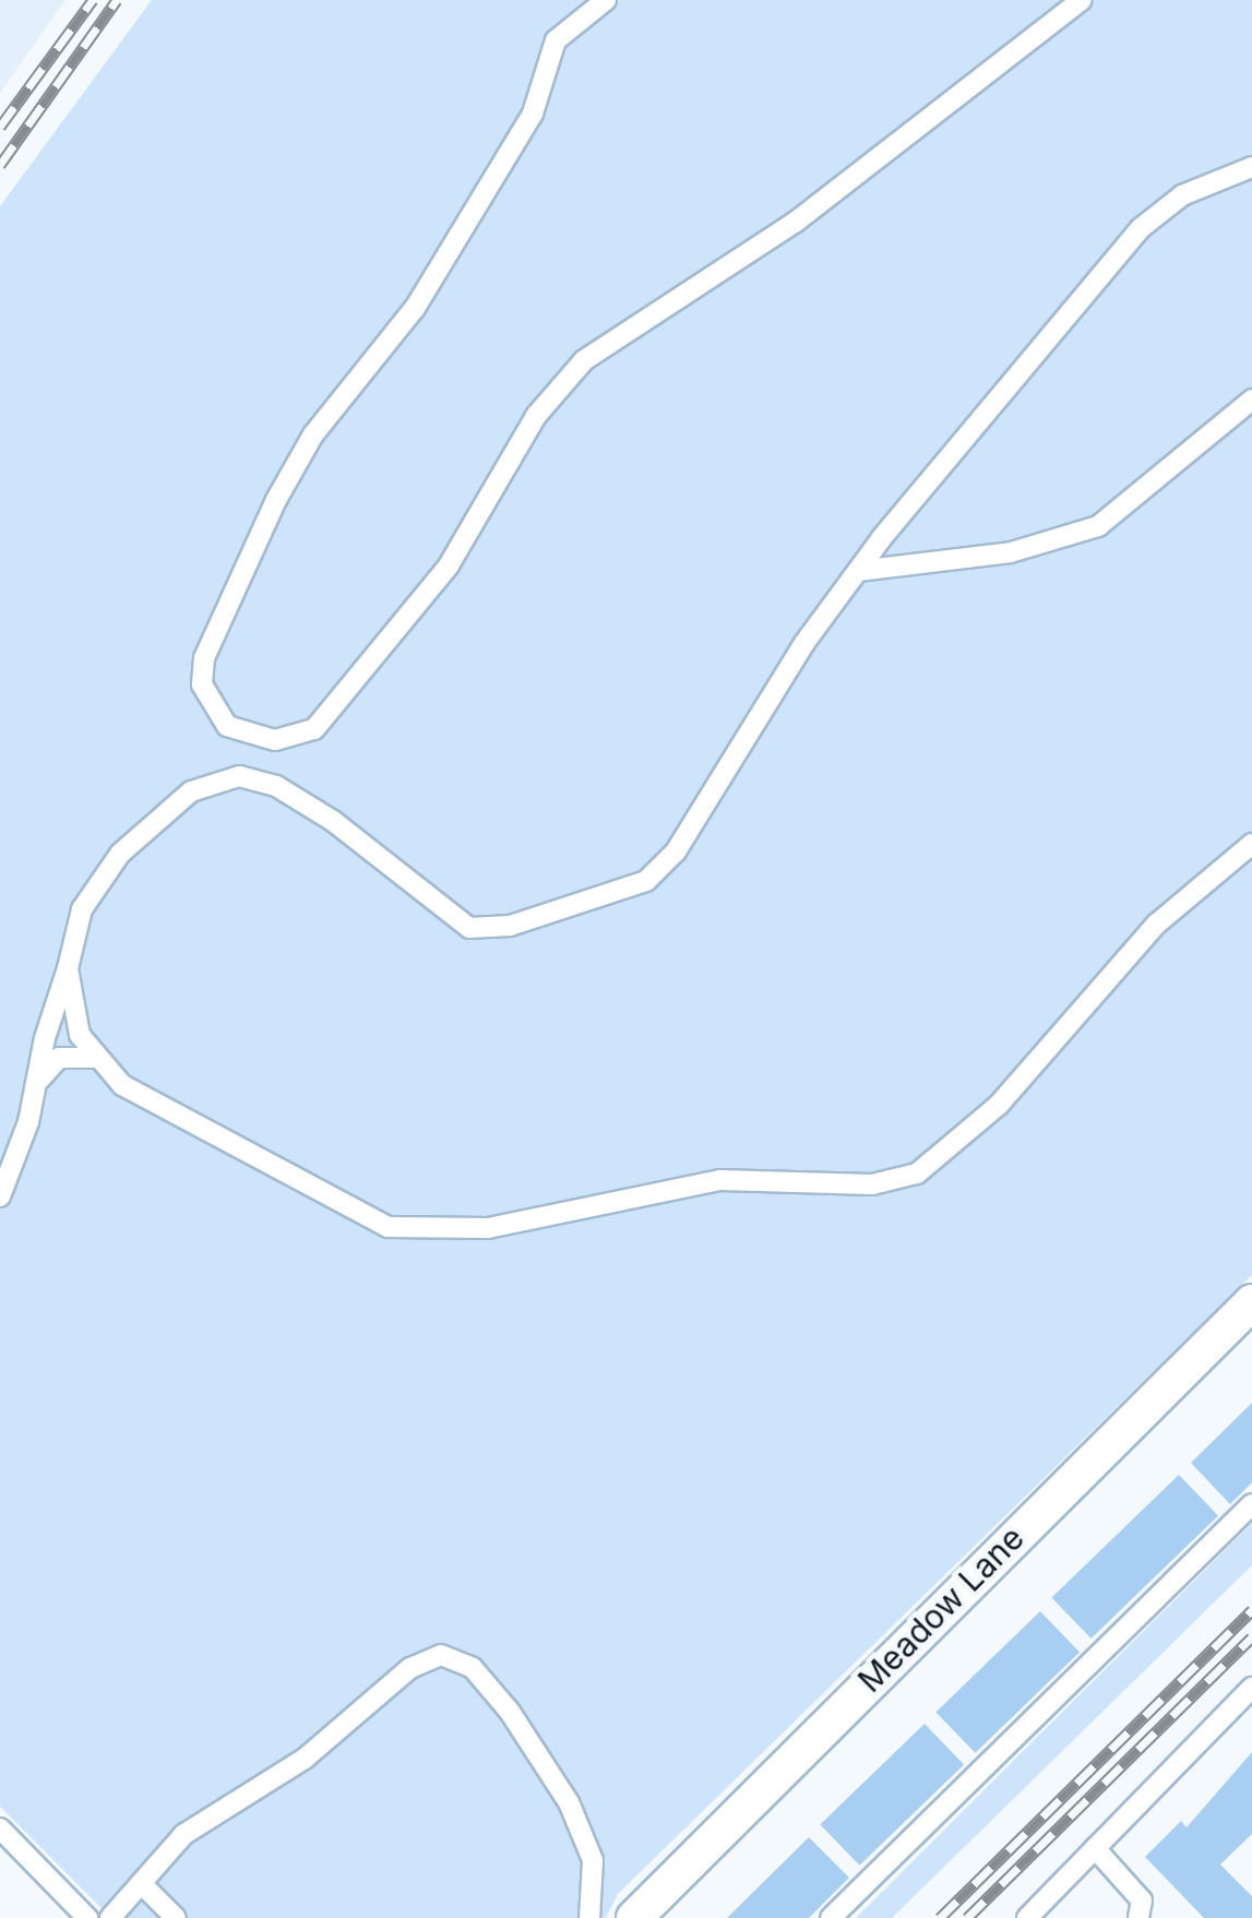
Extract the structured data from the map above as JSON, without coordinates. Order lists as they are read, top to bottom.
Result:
{
  "streets": {
    "street": ["Meadow Lane"]
  }
}
